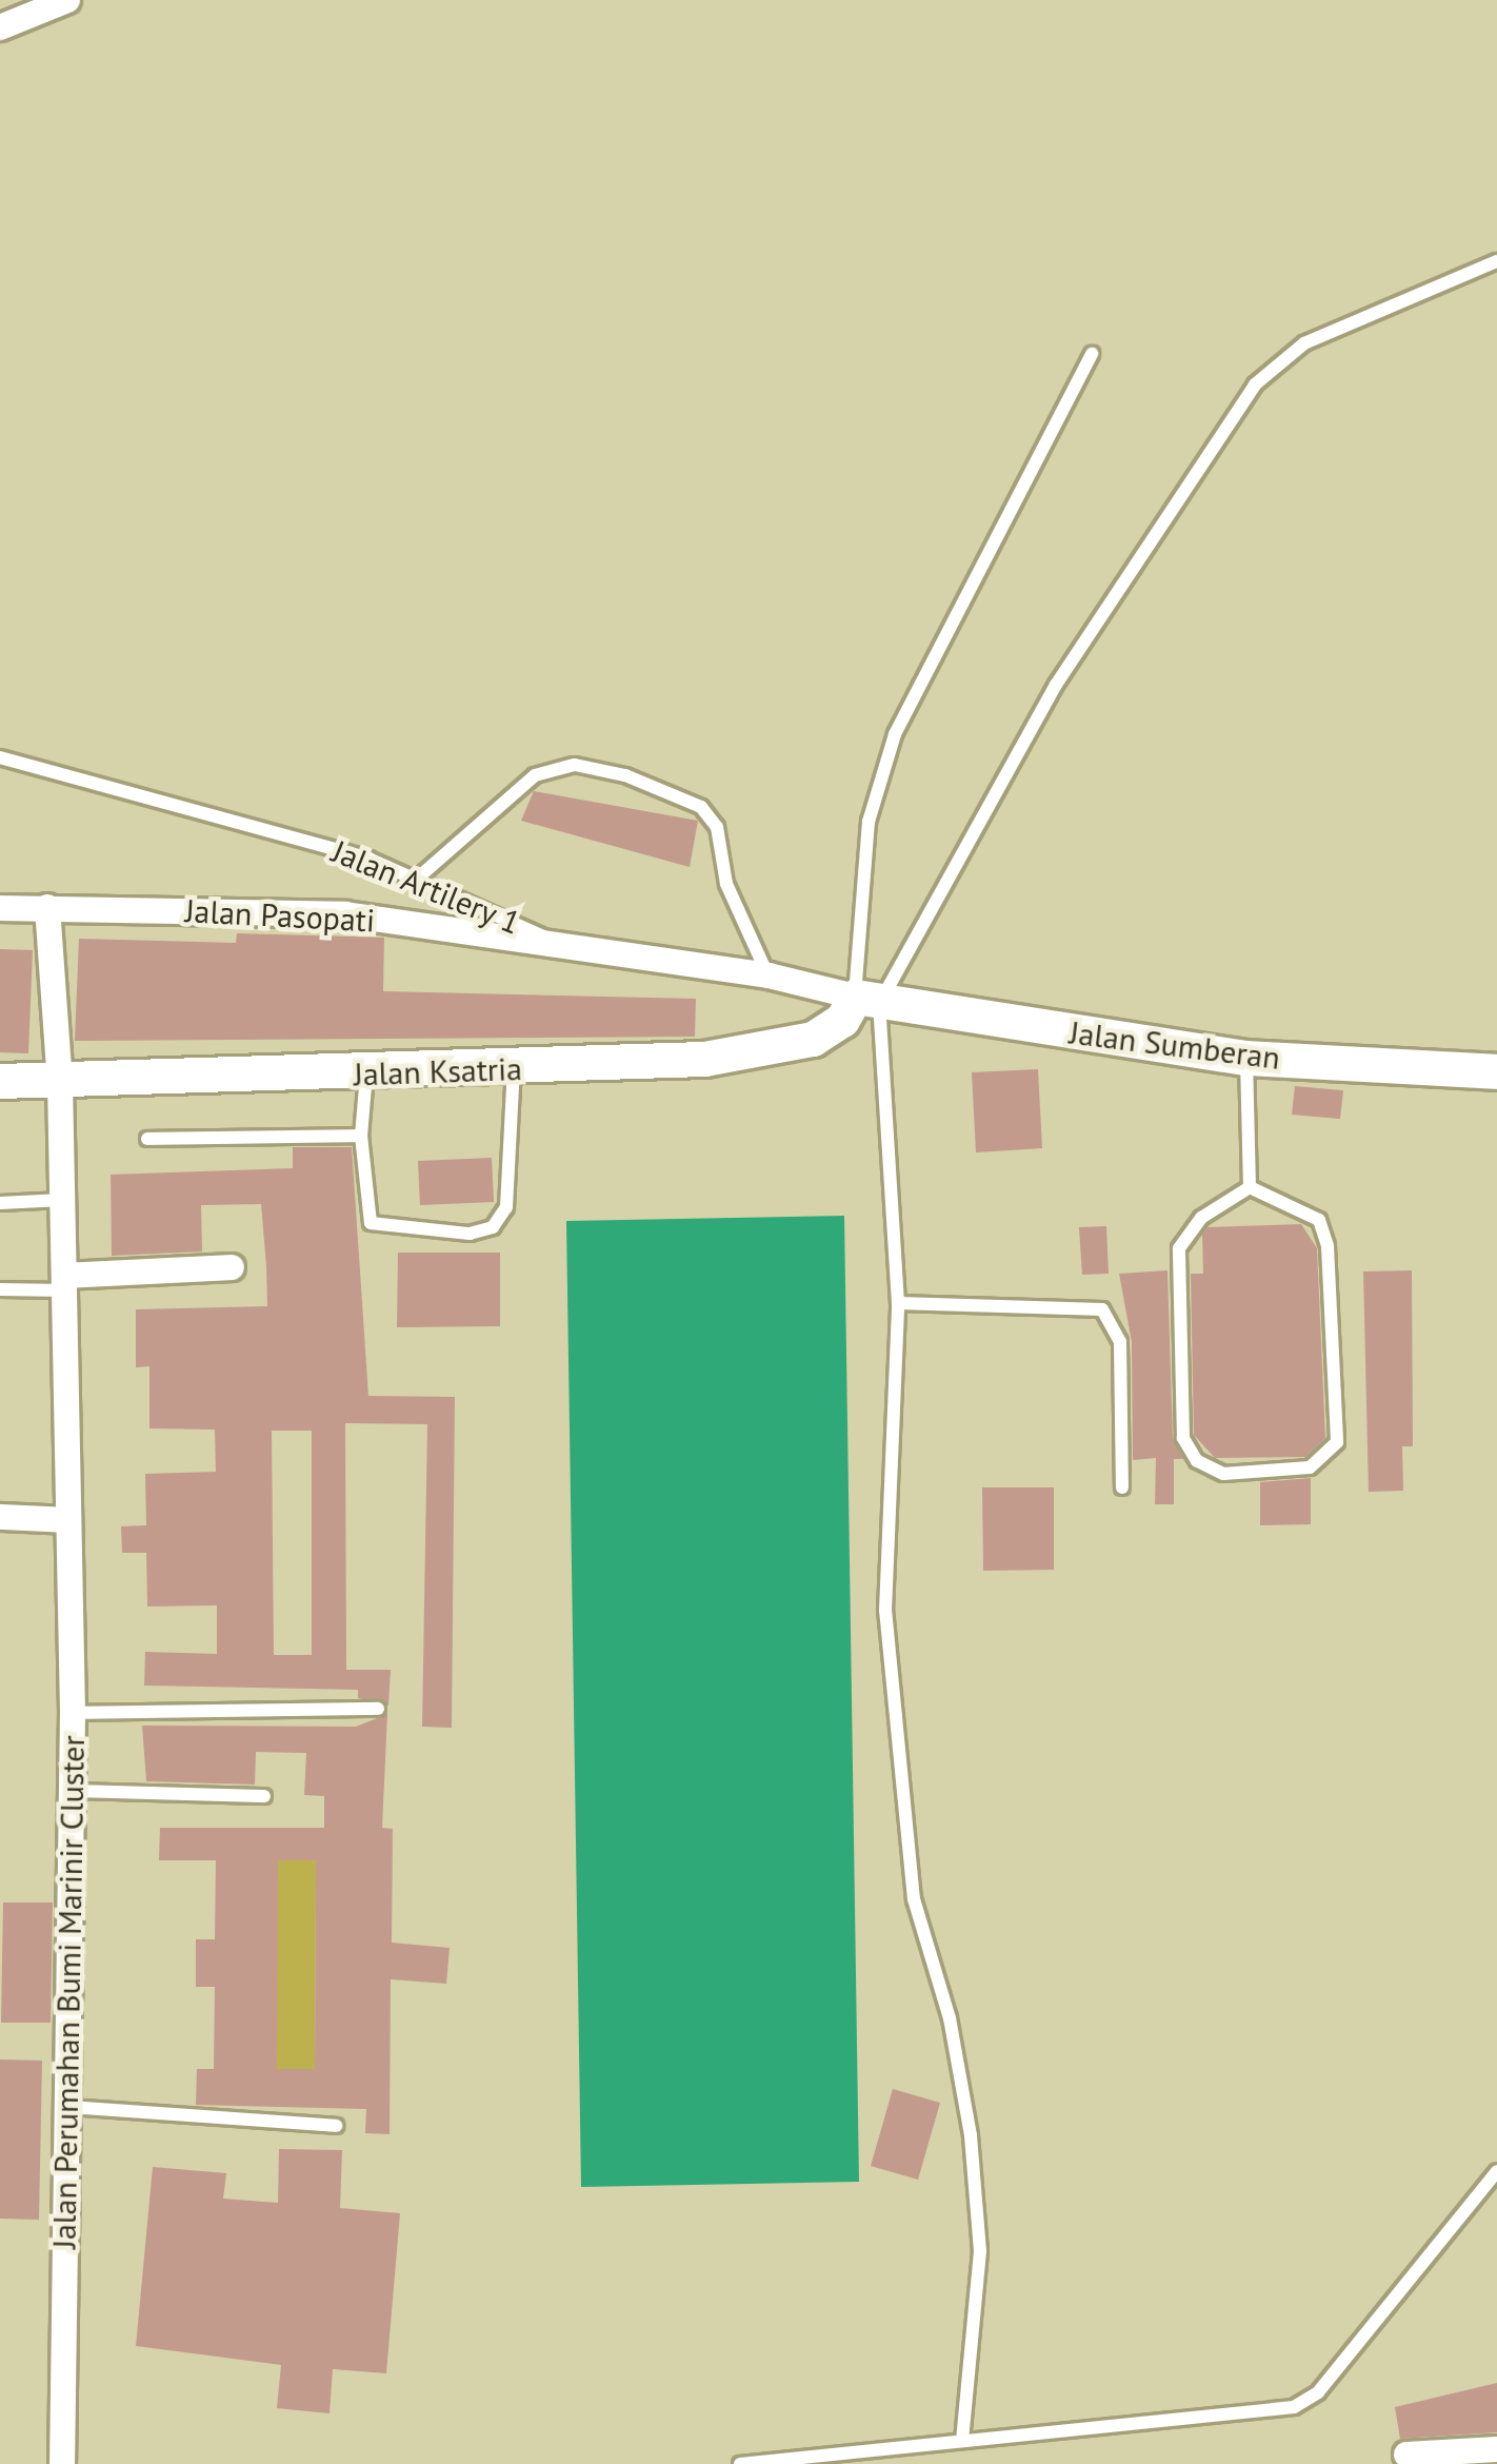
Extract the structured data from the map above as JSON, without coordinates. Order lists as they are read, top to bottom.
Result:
{
  "streets": {
    "street": [
      "Jalan Artilery 1",
      "Jalan Pasopati",
      "Jalan Sumberan",
      "Jalan Ksatria",
      "Jalan Perumahan Bumi Marinir Cluster"
    ]
  },
  "crossings": [
    ["Jalan Artilery 1", "Jalan Pasopati"],
    ["Jalan Artilery 1", "Jalan Sumberan"],
    ["Jalan Artilery 1", "Jalan Ksatria"],
    ["Jalan Pasopati", "Jalan Perumahan Bumi Marinir Cluster"],
    ["Jalan Sumberan", "Jalan Ksatria"],
    ["Jalan Ksatria", "Jalan Perumahan Bumi Marinir Cluster"]
  ]
}
